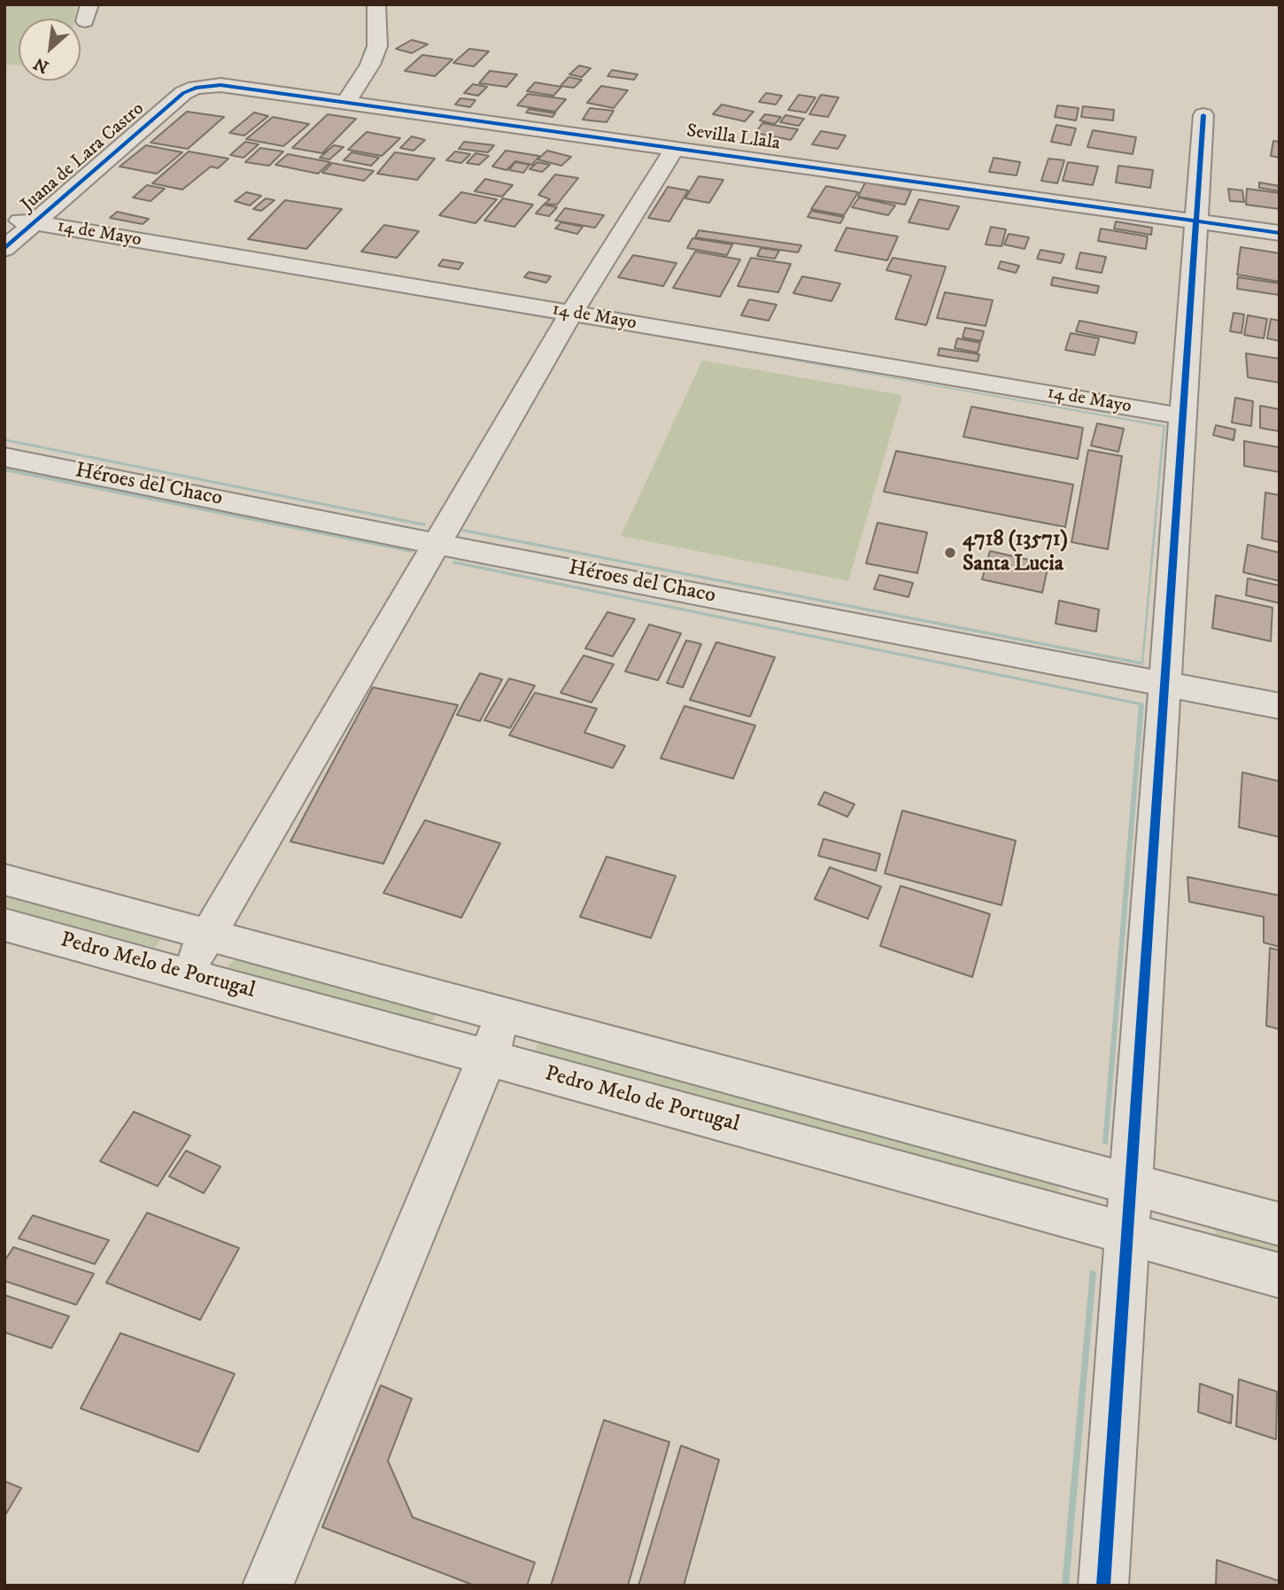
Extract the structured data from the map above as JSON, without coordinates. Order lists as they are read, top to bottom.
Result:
{
  "streets": {
    "street": [
      "Sevilla Llala",
      "Juana de Lara Castro",
      "14 de Mayo",
      "Héroes del Chaco",
      "Pedro Melo de Portugal"
    ]
  },
  "crossings": [
    ["Sevilla Llala", "Juana de Lara Castro"],
    ["Juana de Lara Castro", "14 de Mayo"]
  ],
  "places": ["4718 (13571) Santa Lucia"],
  "north": "bottom left"
}
